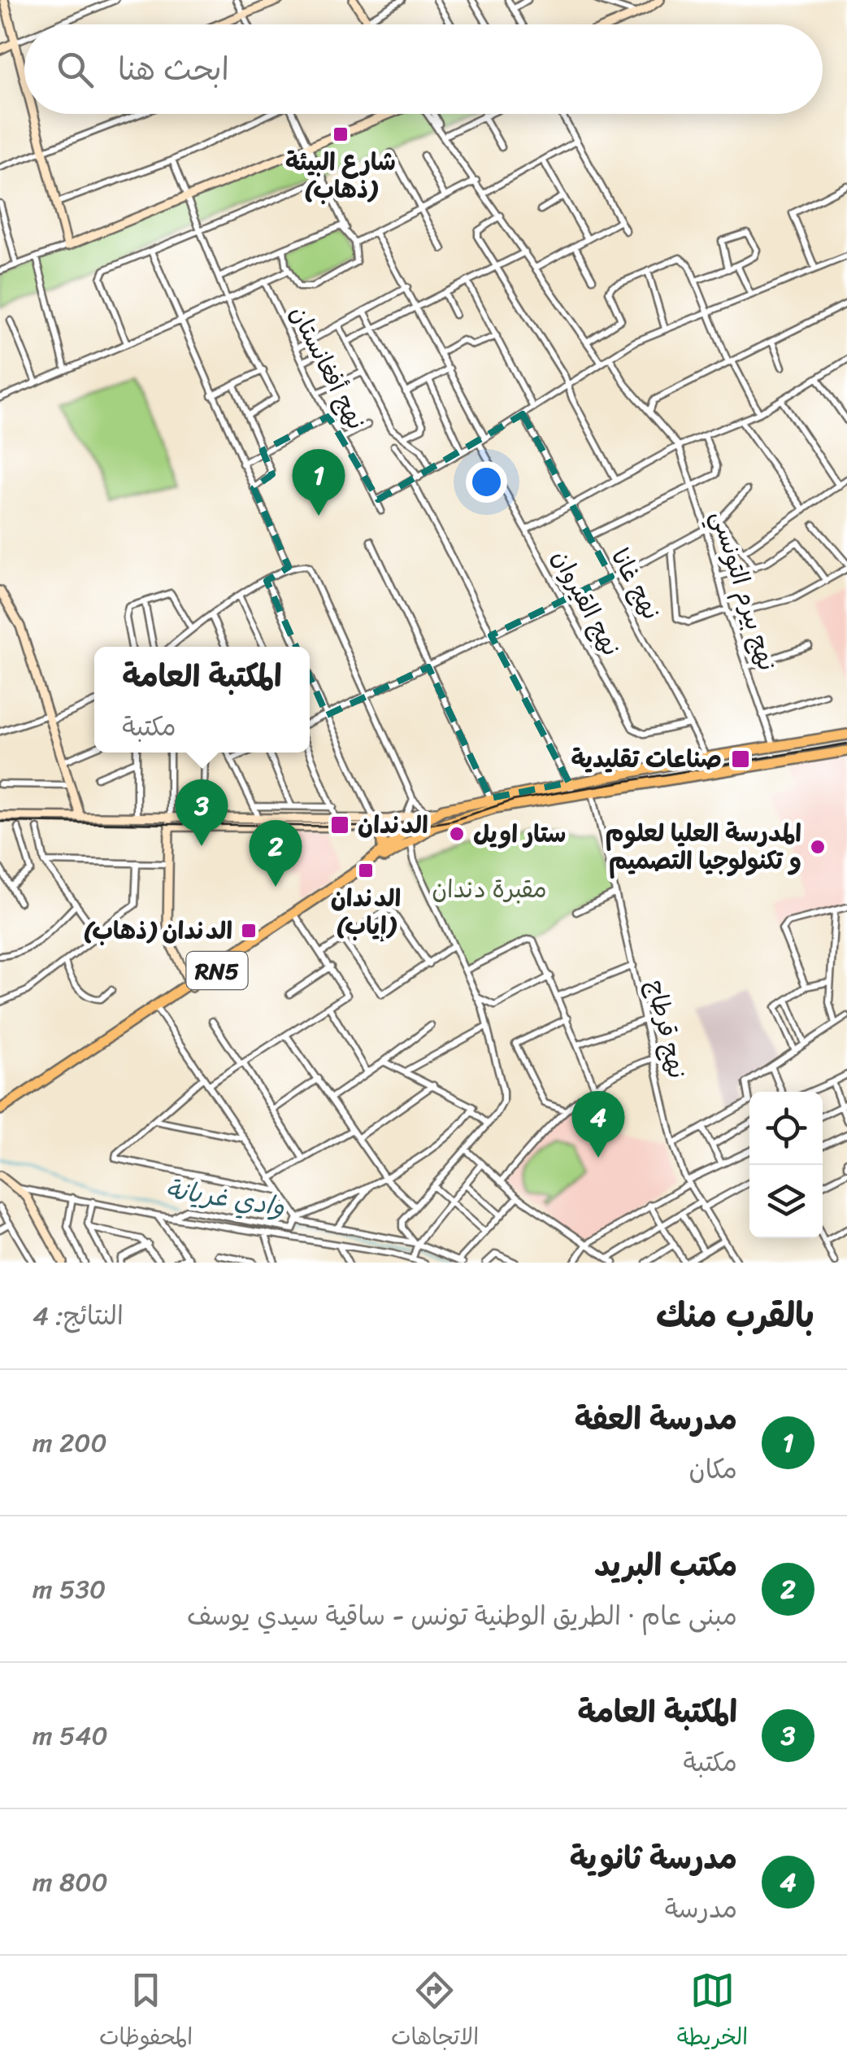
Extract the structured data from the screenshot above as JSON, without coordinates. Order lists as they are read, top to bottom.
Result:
{
  "streets": {
    "highway": ["RN5"],
    "street": [
      "نهج أفغانستان",
      "نهج غانا",
      "نهج بيرم التونسي",
      "نهج القيروان",
      "نهج قرطاج"
    ]
  },
  "crossings": [
    ["نهج غانا", "نهج القيروان"],
    ["نهج غانا", "RN5"],
    ["نهج بيرم التونسي", "RN5"],
    ["RN5", "نهج قرطاج"]
  ],
  "water": ["وادي غريانة"],
  "parks": ["مقبرة دندان"],
  "places": {
    "transit": [
      "شارع البيئة (ذهاب)",
      "صناعات تقليدية",
      "الدندان",
      "الدندان (إياب)",
      "الدندان (ذهاب)"
    ],
    "other": ["ستار اويل", "المدرسة العليا لعلوم و تكنولوجيا التصميم"]
  },
  "page": {
    "search": "ابحث هنا",
    "pins": [
      "1",
      "3",
      "2",
      "4"
    ],
    "popup": ["المكتبة العامة", "مكتبة"],
    "heading": ["بالقرب منك", "النتائج: 4"],
    "list": [
      {
        "mark": "1",
        "name": "مدرسة العفة",
        "note": "مكان",
        "value": "200 m"
      },
      {
        "mark": "2",
        "name": "مكتب البريد",
        "note": "مبنى عام · الطريق الوطنية تونس - ساقية سيدي يوسف",
        "value": "530 m"
      },
      {
        "mark": "3",
        "name": "المكتبة العامة",
        "note": "مكتبة",
        "value": "540 m"
      },
      {
        "mark": "4",
        "name": "مدرسة ثانوية",
        "note": "مدرسة",
        "value": "800 m"
      }
    ],
    "nav": ["الخريطة", "الاتجاهات", "المحفوظات"]
  }
}
